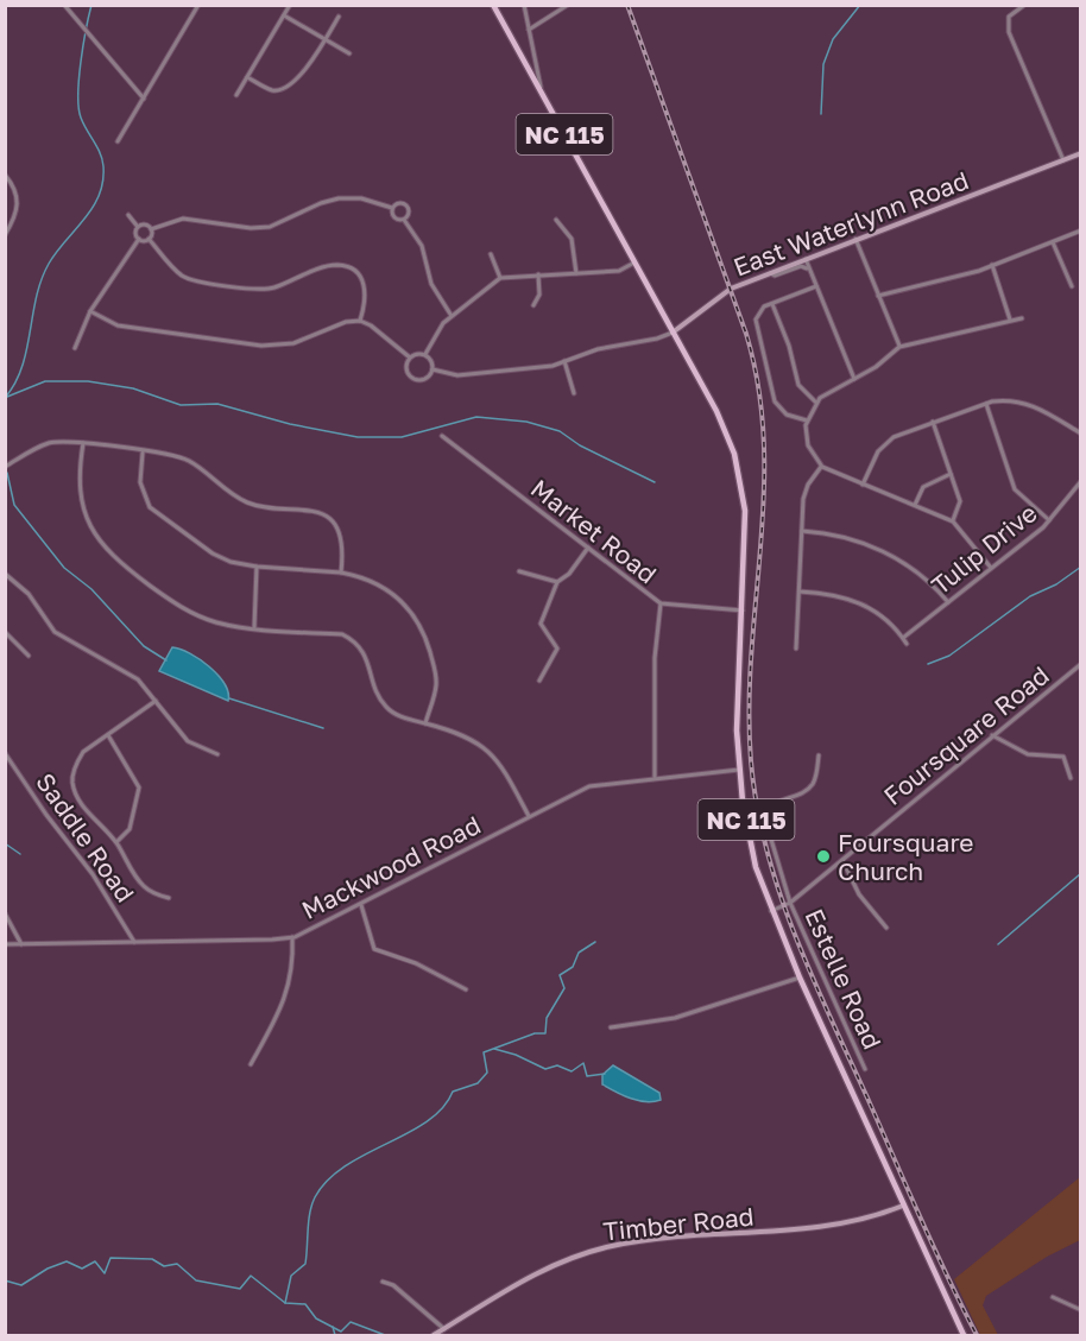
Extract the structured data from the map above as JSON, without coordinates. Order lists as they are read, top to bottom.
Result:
{
  "streets": {
    "main road": ["NC 115"],
    "street": [
      "East Waterlynn Road",
      "Market Road",
      "Tulip Drive",
      "Foursquare Road",
      "Saddle Road",
      "Mackwood Road",
      "Estelle Road",
      "Timber Road"
    ]
  },
  "crossings": [
    ["NC 115", "East Waterlynn Road"],
    ["NC 115", "Market Road"],
    ["NC 115", "Foursquare Road"],
    ["NC 115", "Mackwood Road"],
    ["NC 115", "Timber Road"],
    ["Foursquare Road", "Estelle Road"],
    ["Saddle Road", "Mackwood Road"]
  ],
  "places": ["Foursquare Church"]
}
